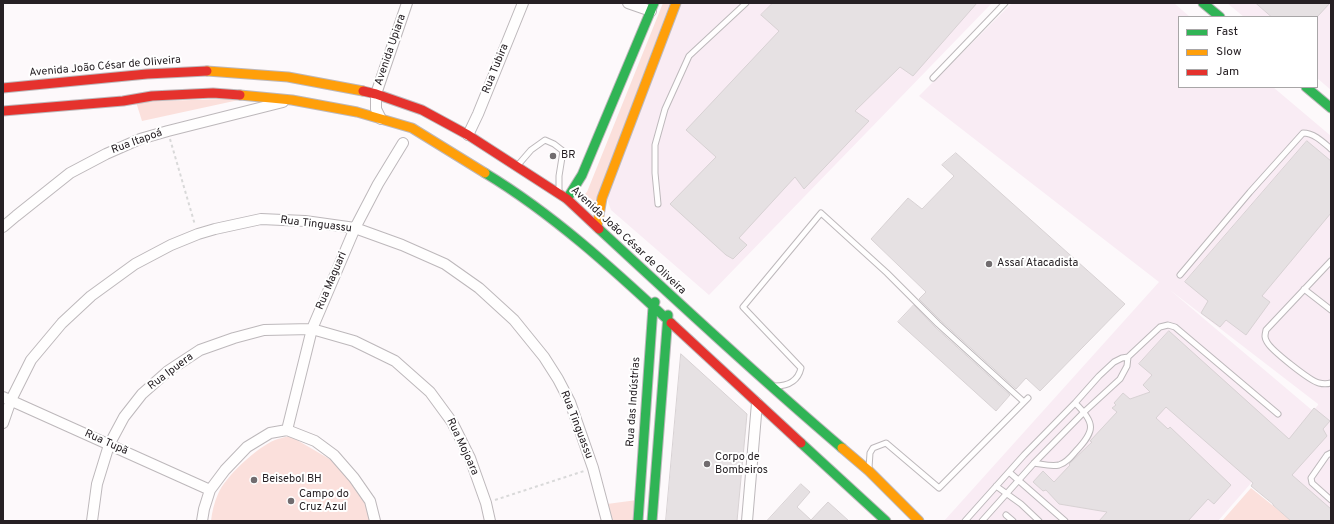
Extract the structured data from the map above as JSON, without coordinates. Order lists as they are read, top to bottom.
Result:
{
  "streets": {
    "main road": ["Avenida João César de Oliveira", "Rua das Indústrias"],
    "street": [
      "Avenida Upiara",
      "Rua Tubira",
      "Rua Itapoá",
      "Rua Tinguassu",
      "Rua Maguari",
      "Rua Ipuera",
      "Rua Tupã",
      "Rua Mojoara"
    ]
  },
  "crossings": [
    ["Avenida Upiara", "Avenida João César de Oliveira"],
    ["Avenida João César de Oliveira", "Rua Tubira"],
    ["Avenida João César de Oliveira", "Rua das Indústrias"],
    ["Rua Tinguassu", "Rua Maguari"],
    ["Rua Tinguassu", "Rua Tupã"],
    ["Rua Maguari", "Rua Ipuera"],
    ["Rua Maguari", "Rua Mojoara"],
    ["Rua Ipuera", "Rua Tupã"],
    ["Rua Ipuera", "Rua Mojoara"]
  ],
  "places": [
    "BR",
    "Assaí Atacadista",
    "Corpo de Bombeiros",
    "Beisebol BH",
    "Campo do Cruz Azul"
  ],
  "legend": ["Fast", "Slow", "Jam"]
}
